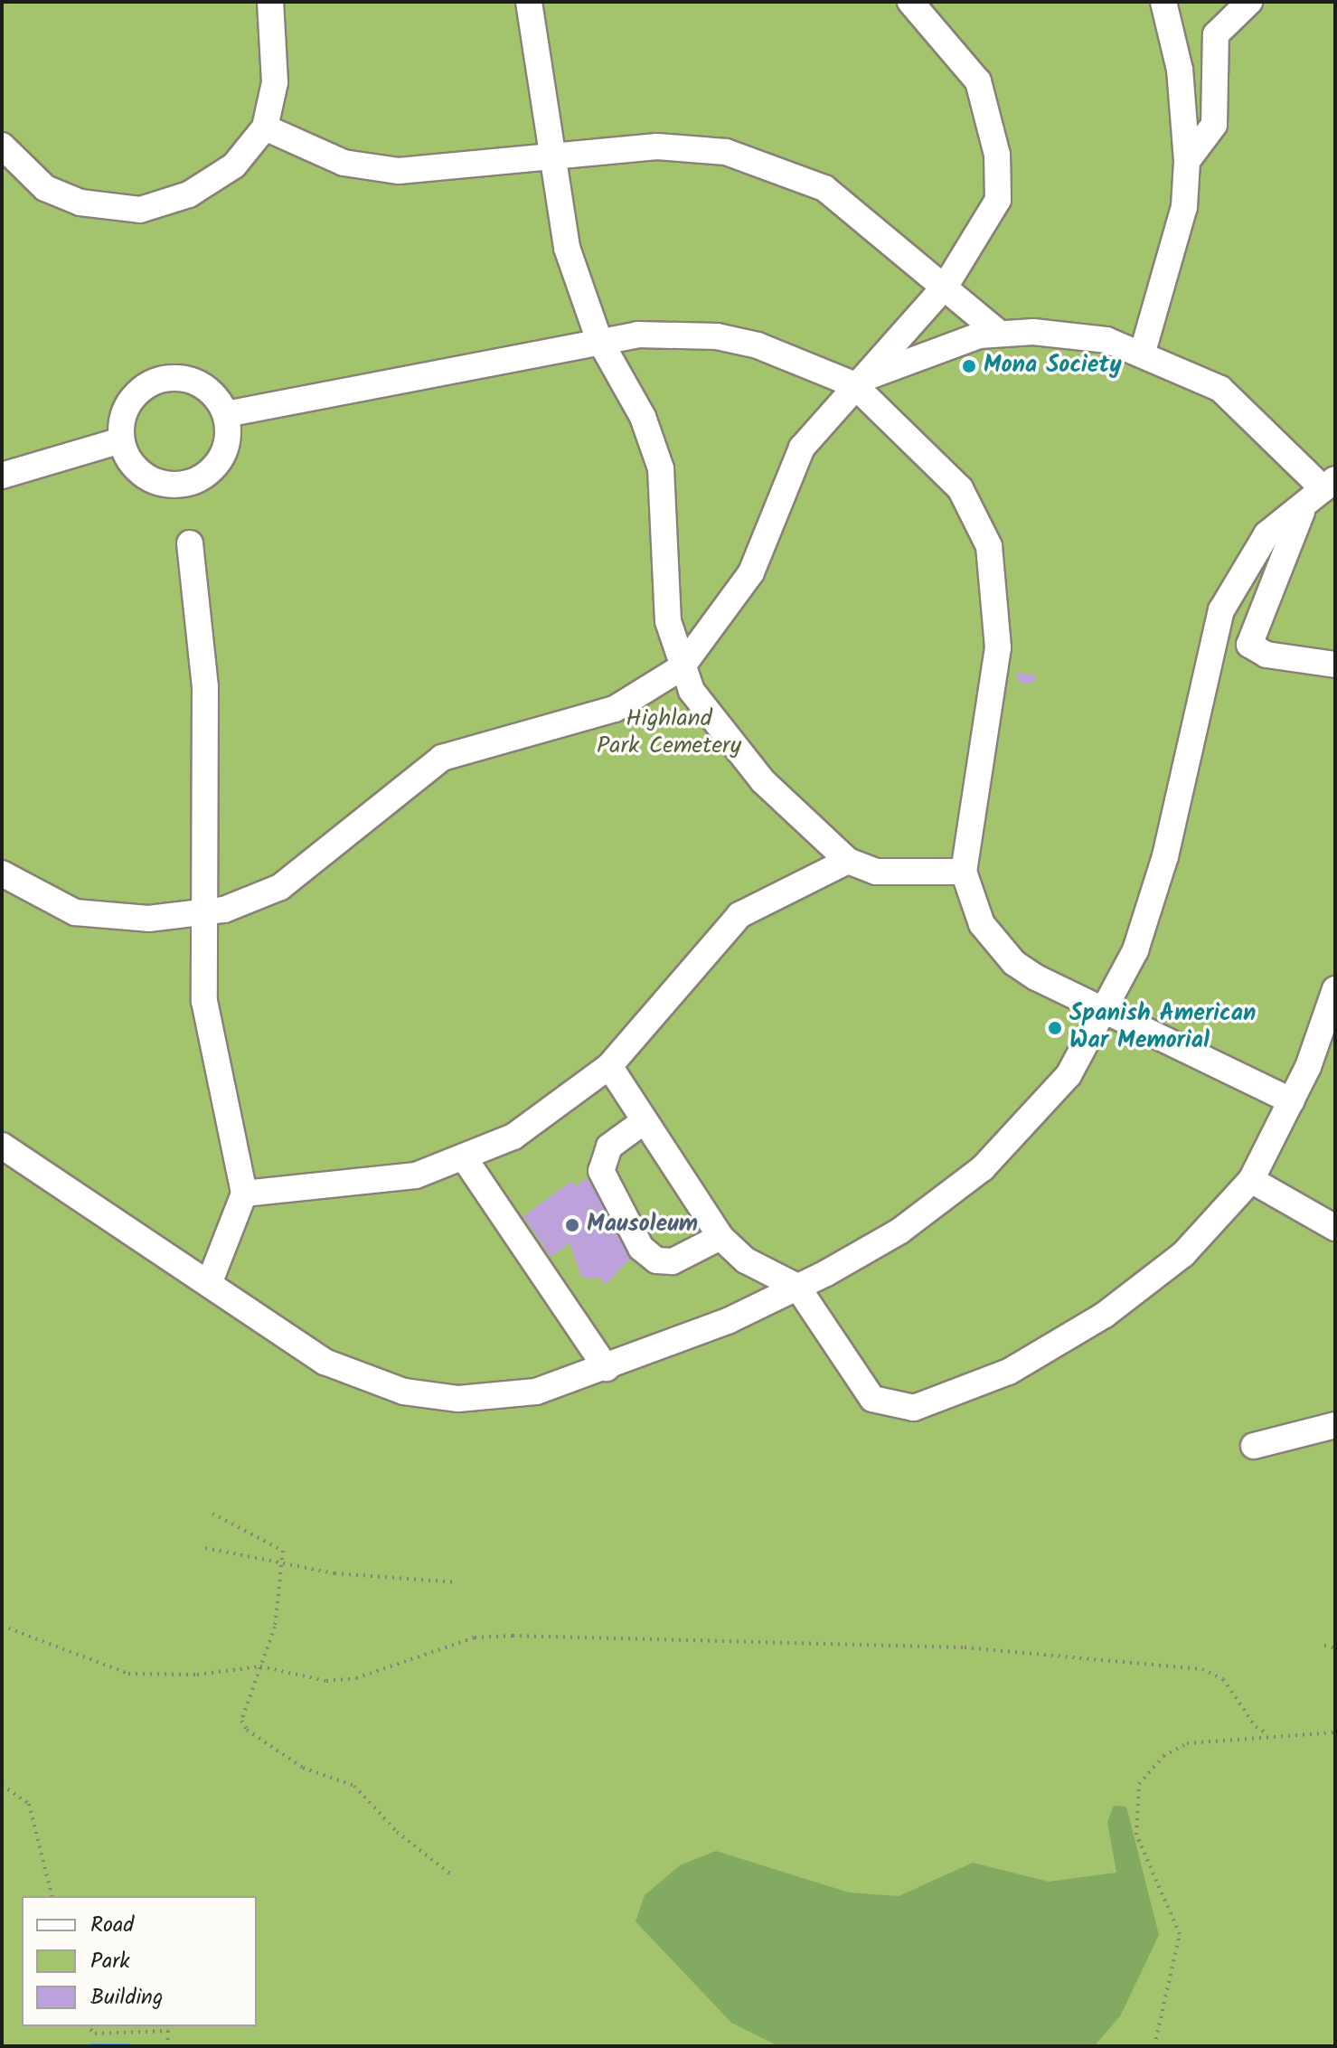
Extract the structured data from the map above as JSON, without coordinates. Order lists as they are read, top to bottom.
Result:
{
  "parks": ["Highland Park Cemetery"],
  "places": ["Mona Society", "Spanish American War Memorial", "Mausoleum"],
  "legend": ["Road", "Park", "Building"]
}
